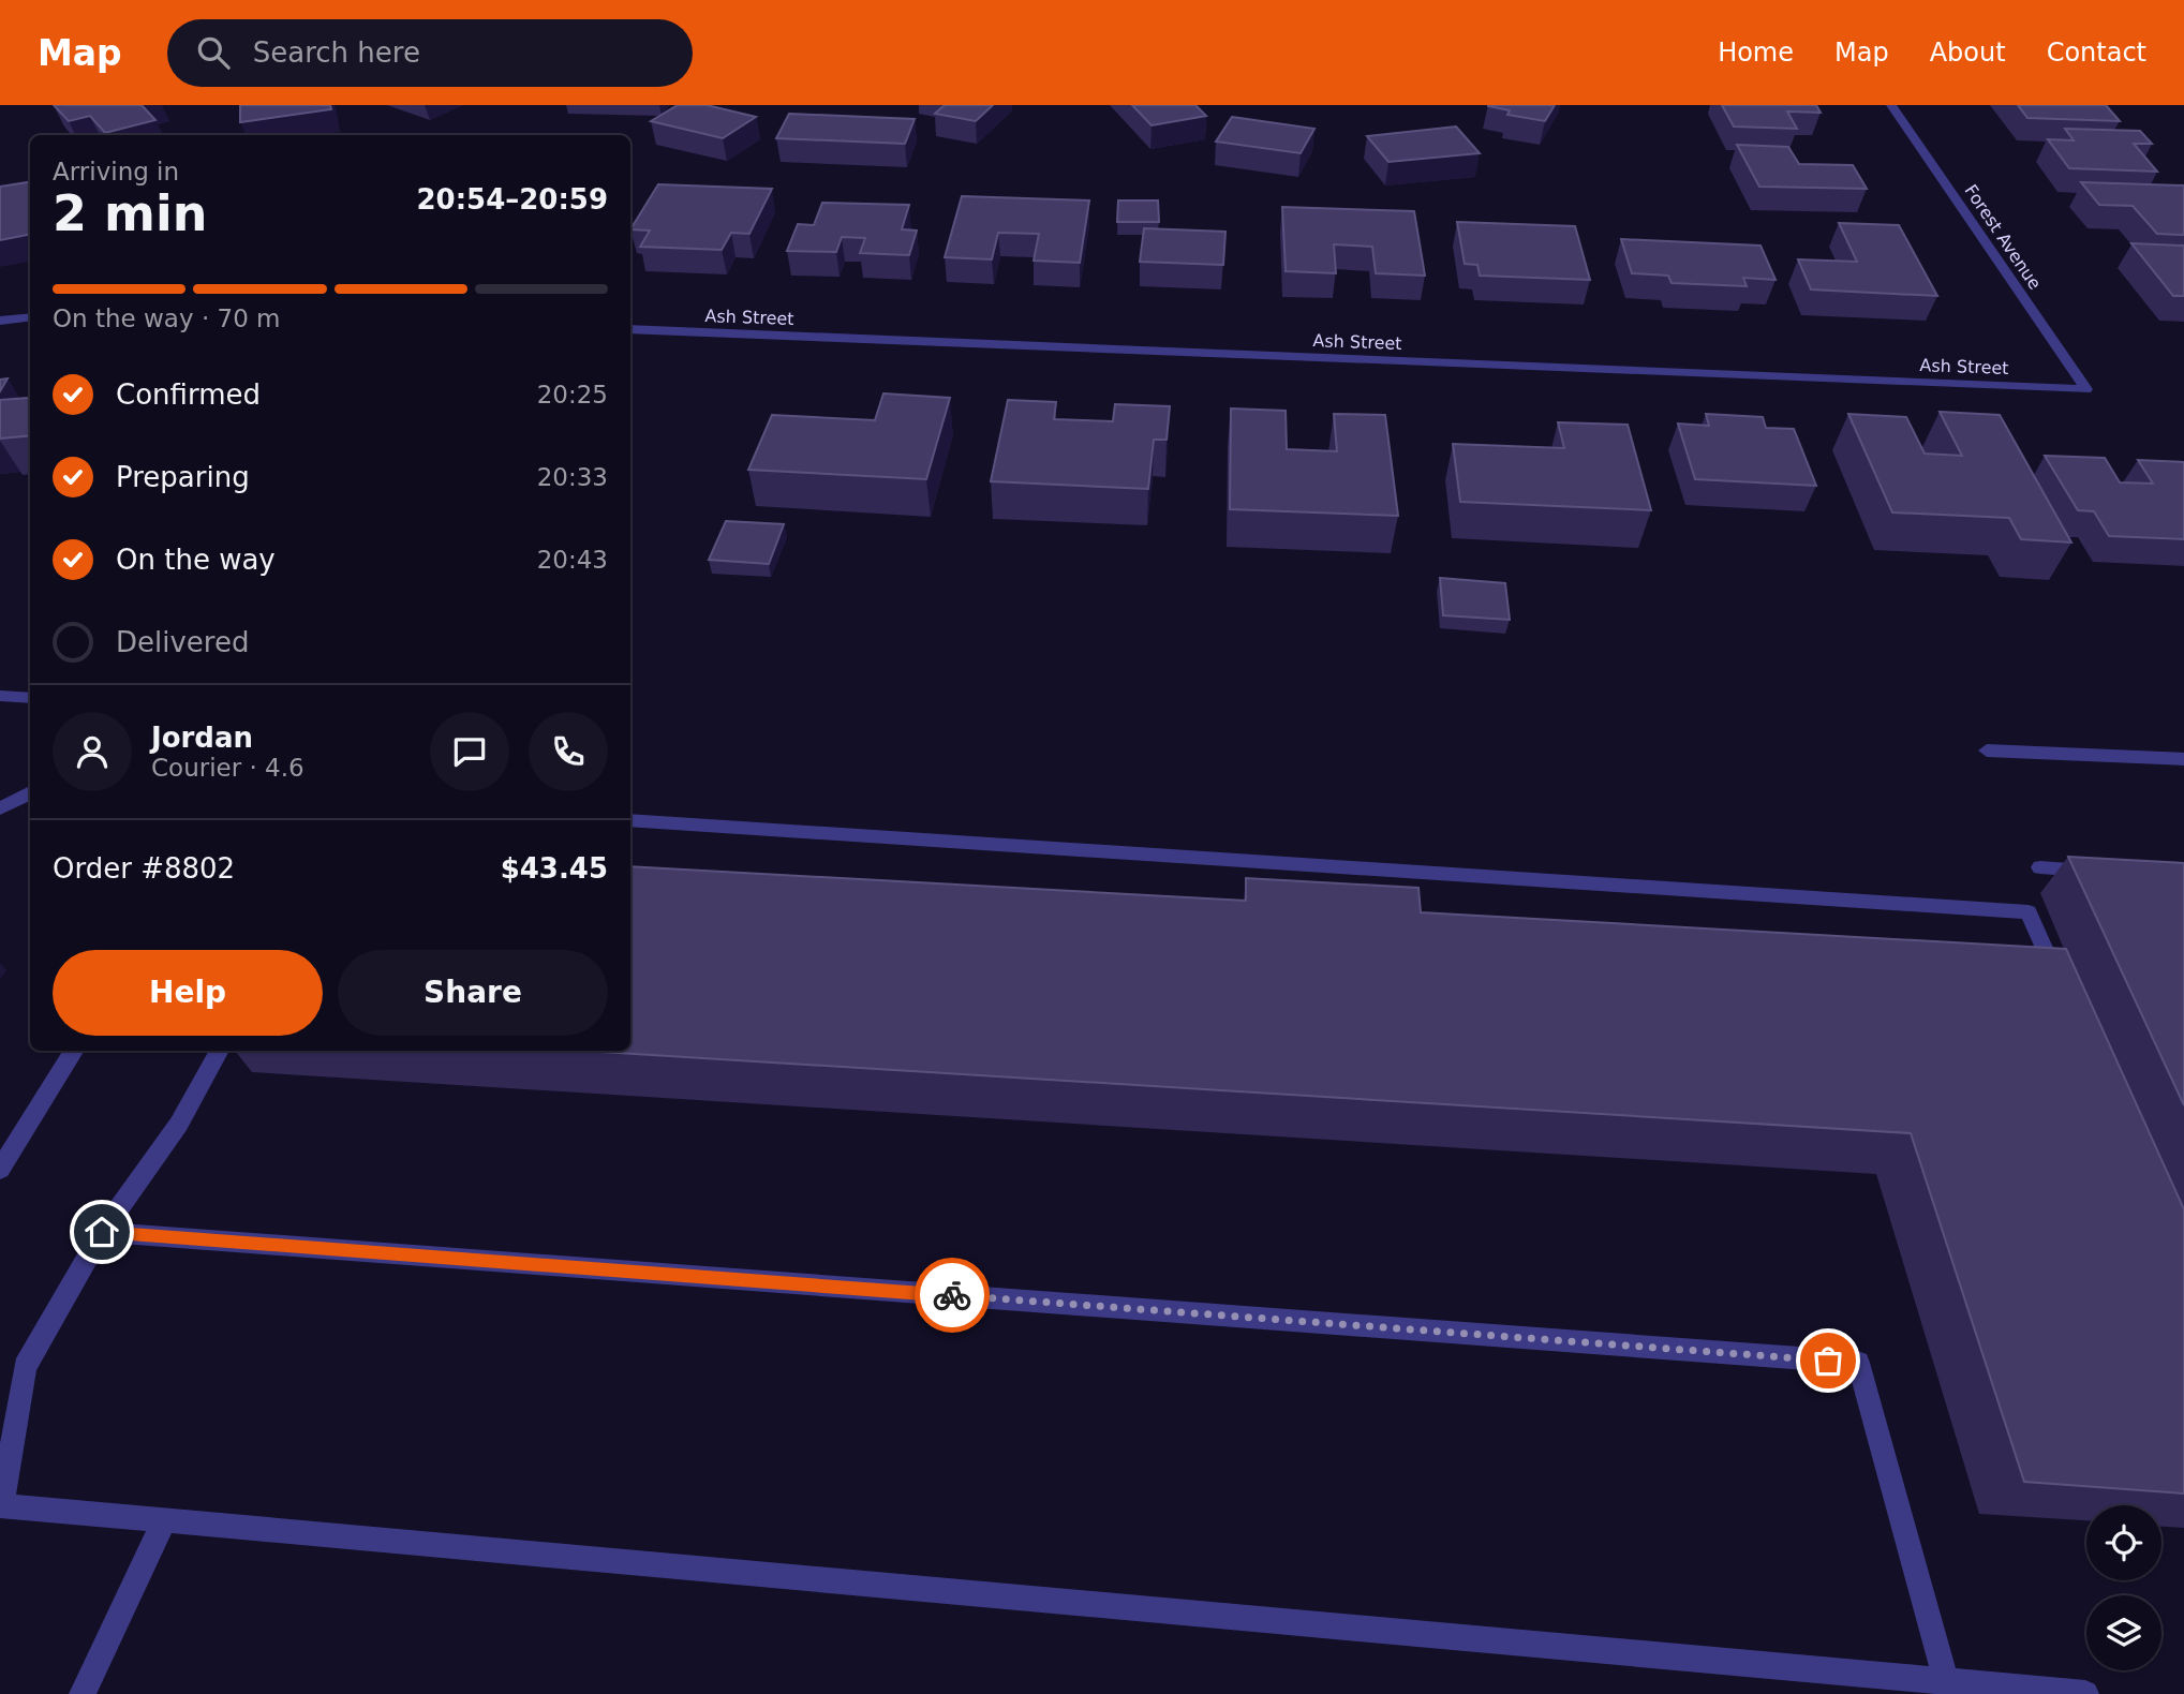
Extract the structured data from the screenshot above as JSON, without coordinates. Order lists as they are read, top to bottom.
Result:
{
  "streets": {
    "street": ["Forest Avenue", "Ash Street"]
  },
  "crossings": [
    ["Forest Avenue", "Ash Street"]
  ],
  "page": {
    "header": "Map",
    "search": "Search here",
    "nav": [
      "Home",
      "Map",
      "About",
      "Contact"
    ],
    "heading": ["2 min", "Arriving in", "20:54–20:59"],
    "panel": [
      "Jordan",
      "Courier · 4.6",
      "Order #8802",
      "$43.45"
    ],
    "bar": "On the way · 70 m",
    "list": [
      ["Confirmed", "20:25"],
      ["Preparing", "20:33"],
      ["On the way", "20:43"],
      "Delivered"
    ],
    "buttons": ["Help", "Share"]
  }
}
